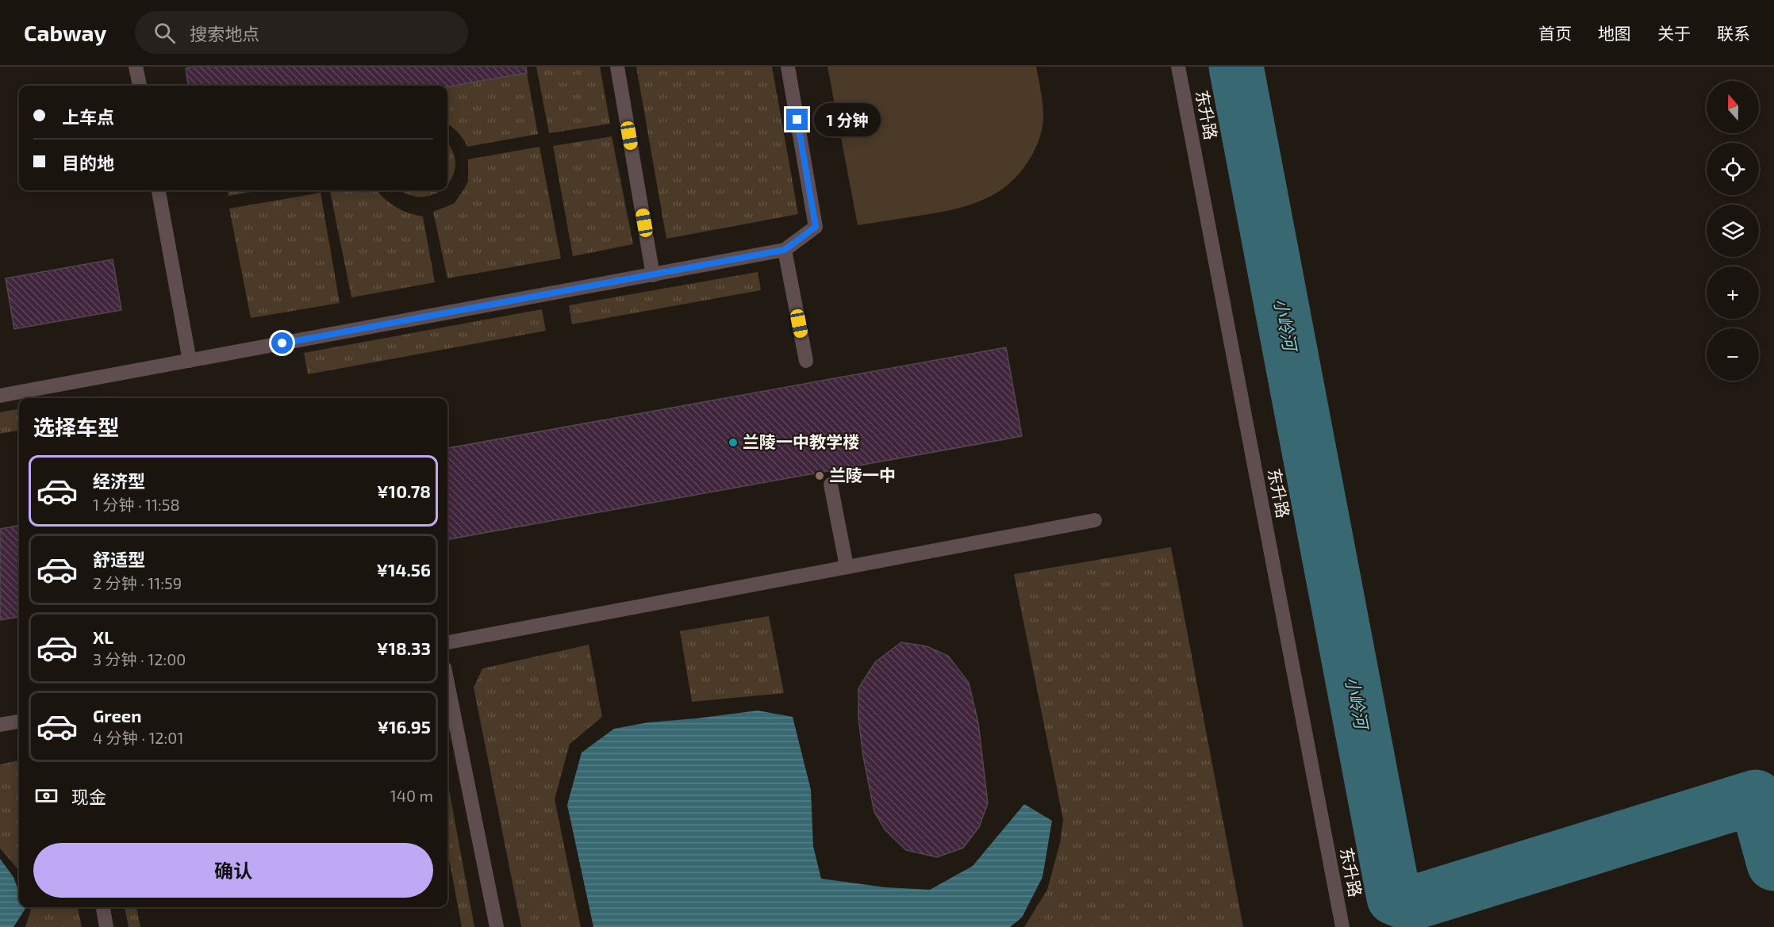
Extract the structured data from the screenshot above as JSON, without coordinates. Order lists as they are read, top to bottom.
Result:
{
  "streets": {
    "street": ["东升路"]
  },
  "water": ["小岭河"],
  "places": ["兰陵一中教学楼", "兰陵一中"],
  "north": "top",
  "page": {
    "header": "Cabway",
    "search": "搜索地点",
    "nav": [
      "首页",
      "地图",
      "关于",
      "联系"
    ],
    "map_buttons": ["+", "−"],
    "banner": ["上车点", "目的地"],
    "bubble": "1 分钟",
    "heading": "选择车型",
    "list": [
      {
        "name": "经济型",
        "note": "1 分钟 · 11:58",
        "value": "¥10.78"
      },
      {
        "name": "舒适型",
        "note": "2 分钟 · 11:59",
        "value": "¥14.56"
      },
      {
        "name": "XL",
        "note": "3 分钟 · 12:00",
        "value": "¥18.33"
      },
      {
        "name": "Green",
        "note": "4 分钟 · 12:01",
        "value": "¥16.95"
      }
    ],
    "pay": ["现金", "140 m"],
    "buttons": "确认"
  }
}
